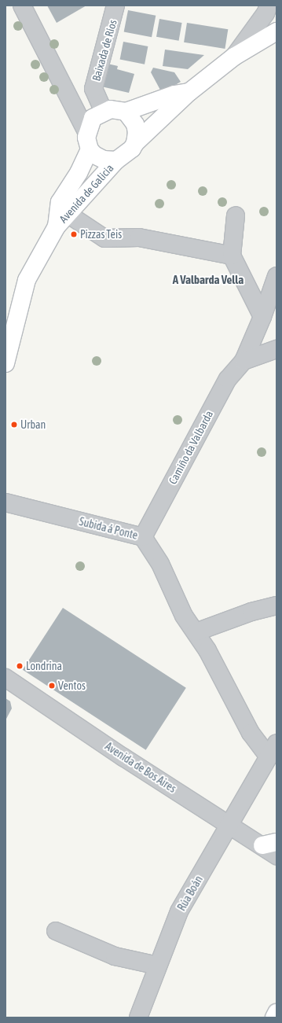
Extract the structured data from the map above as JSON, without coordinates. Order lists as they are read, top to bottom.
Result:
{
  "streets": {
    "main road": ["Avenida de Galicia"],
    "street": [
      "Baixada de Ríos",
      "Camiño da Valbarda",
      "Subida á Ponte",
      "Avenida de Bos Aires",
      "Rúa Boán"
    ]
  },
  "crossings": [
    ["Baixada de Ríos", "Avenida de Galicia"],
    ["Camiño da Valbarda", "Subida á Ponte"],
    ["Subida á Ponte", "Rúa Boán"],
    ["Avenida de Bos Aires", "Rúa Boán"]
  ],
  "districts": ["A Valbarda Vella"],
  "places": [
    "Pizzas Teis",
    "Urban",
    "Londrina",
    "Ventos"
  ]
}
